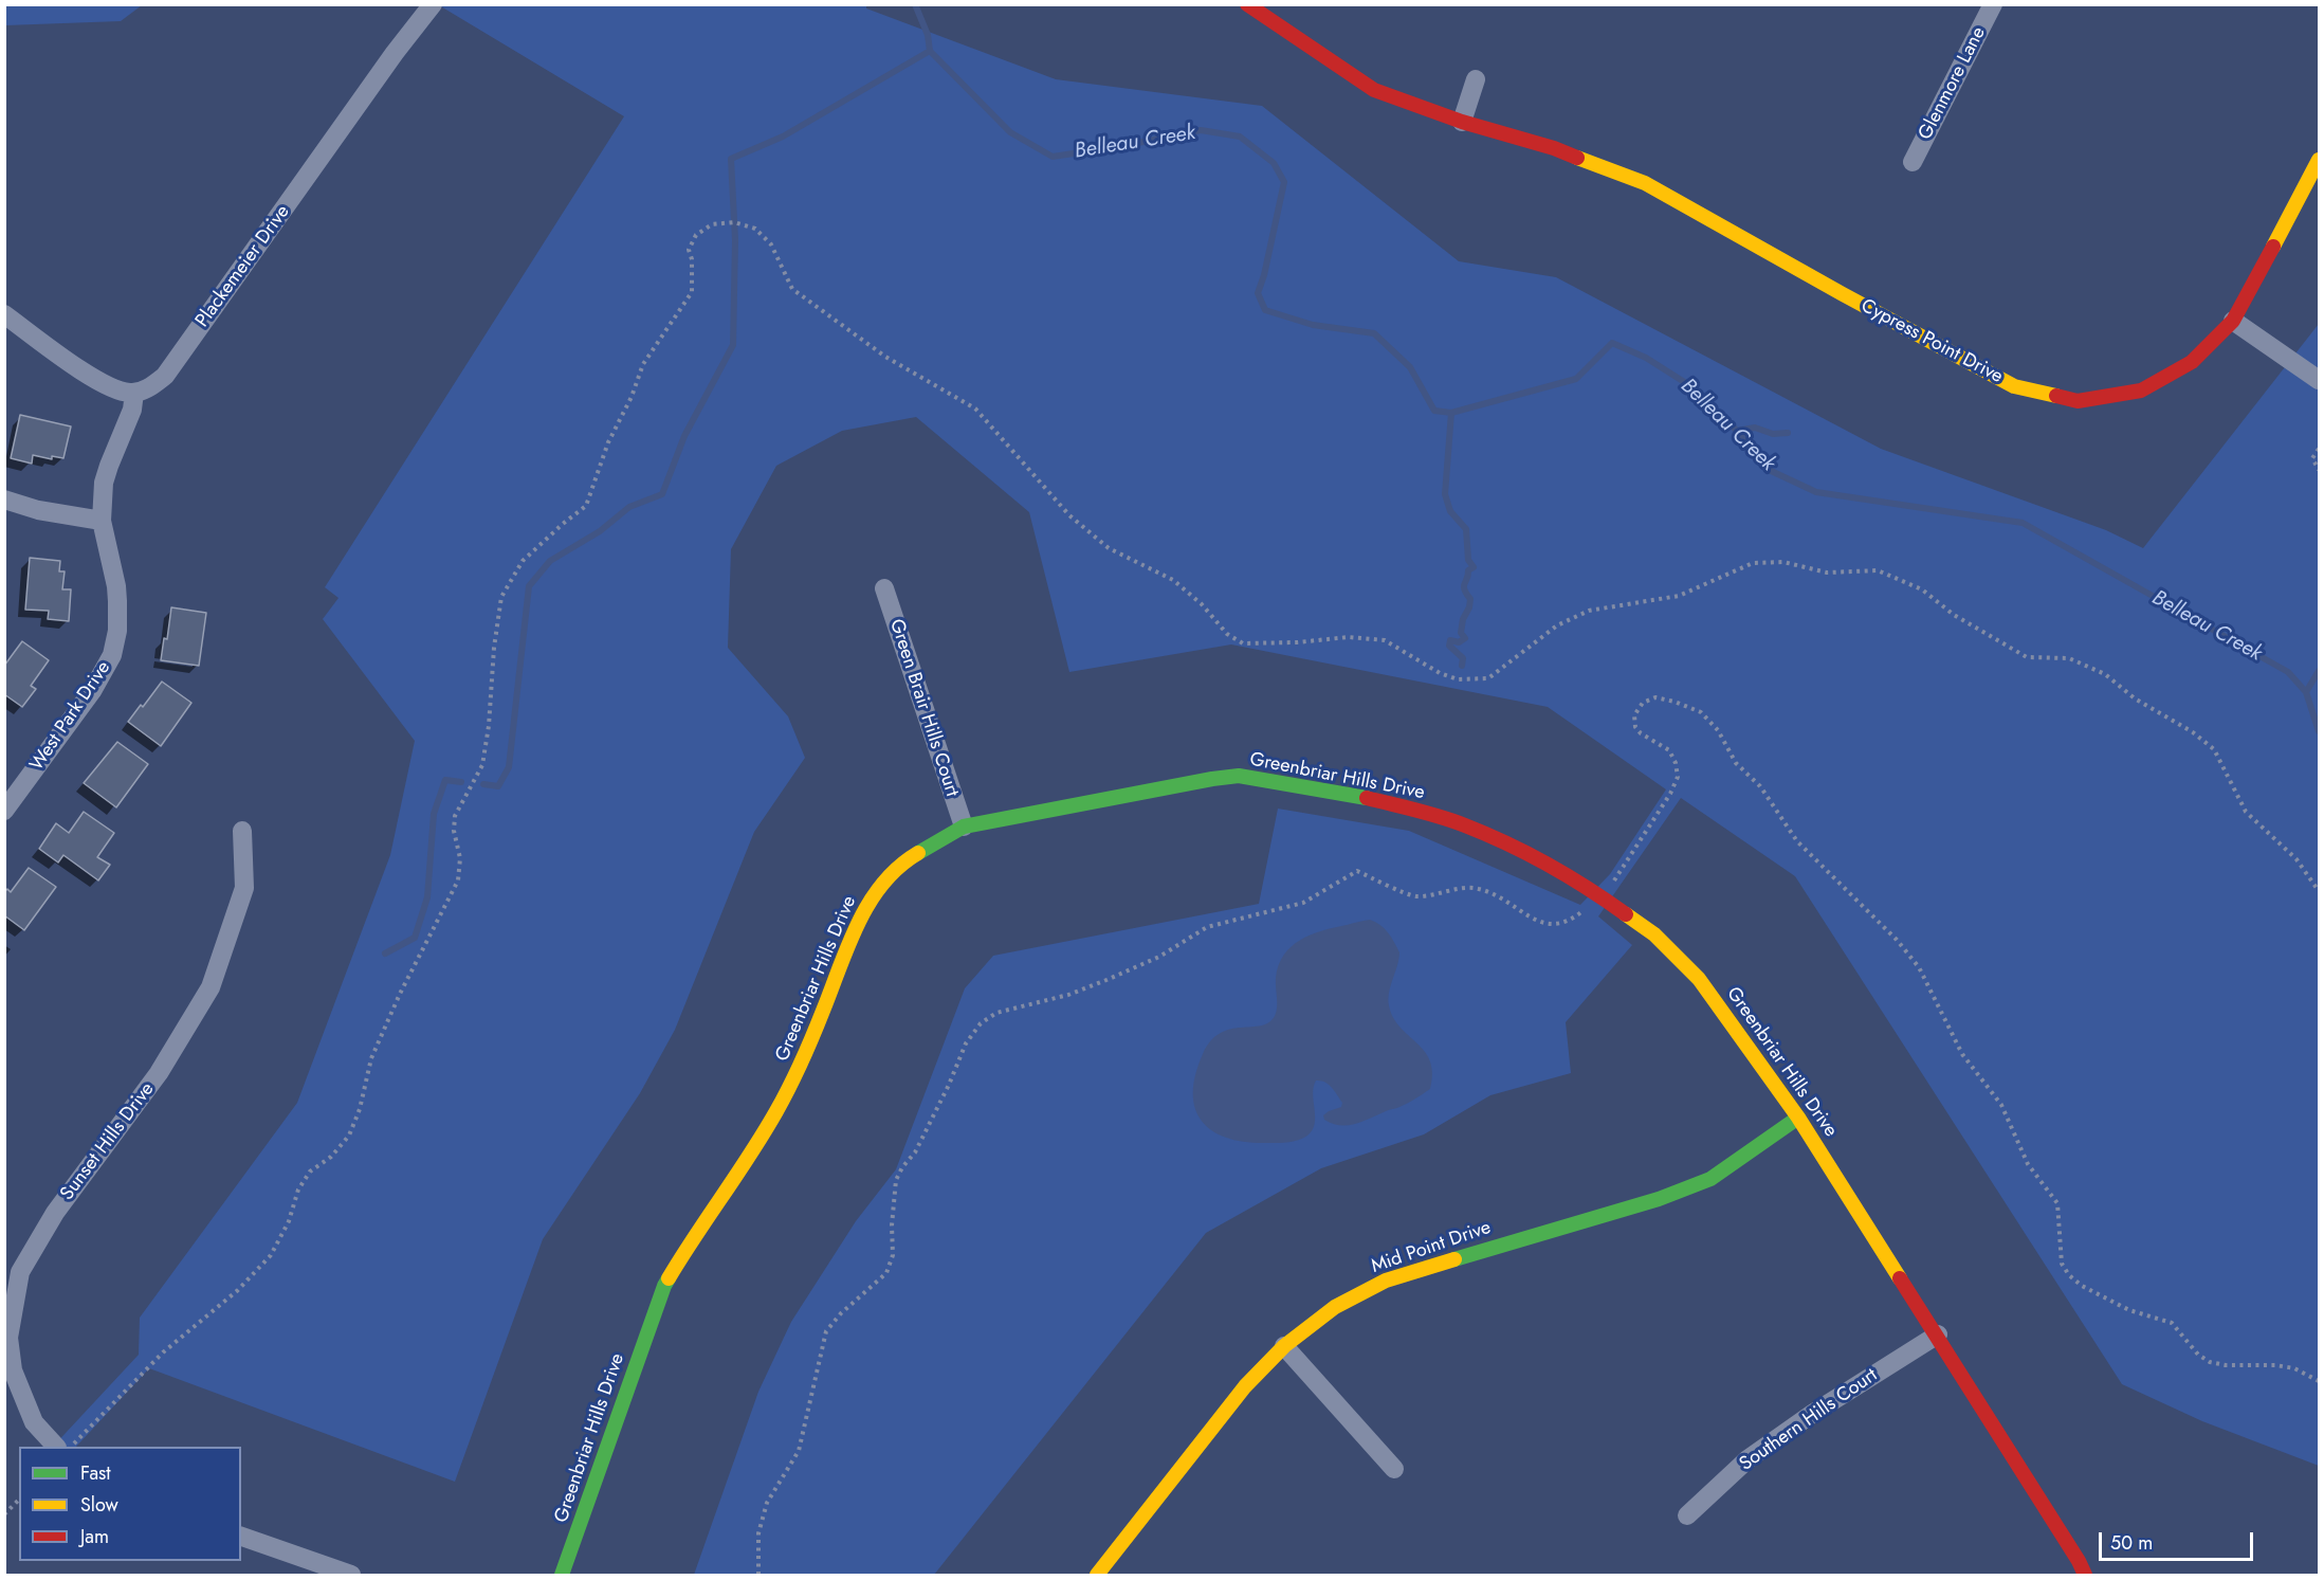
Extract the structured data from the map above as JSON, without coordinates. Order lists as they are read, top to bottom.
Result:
{
  "streets": {
    "street": [
      "Glenmore Lane",
      "Plackemeier Drive",
      "Cypress Point Drive",
      "Green Brair Hills Court",
      "West Park Drive",
      "Greenbriar Hills Drive",
      "Sunset Hills Drive",
      "Mid Point Drive",
      "Southern Hills Court"
    ]
  },
  "crossings": [
    ["Plackemeier Drive", "West Park Drive"],
    ["Green Brair Hills Court", "Greenbriar Hills Drive"],
    ["Greenbriar Hills Drive", "Mid Point Drive"],
    ["Greenbriar Hills Drive", "Southern Hills Court"]
  ],
  "water": ["Belleau Creek"],
  "legend": ["Fast", "Slow", "Jam"],
  "scale_bar": "50 m"
}
